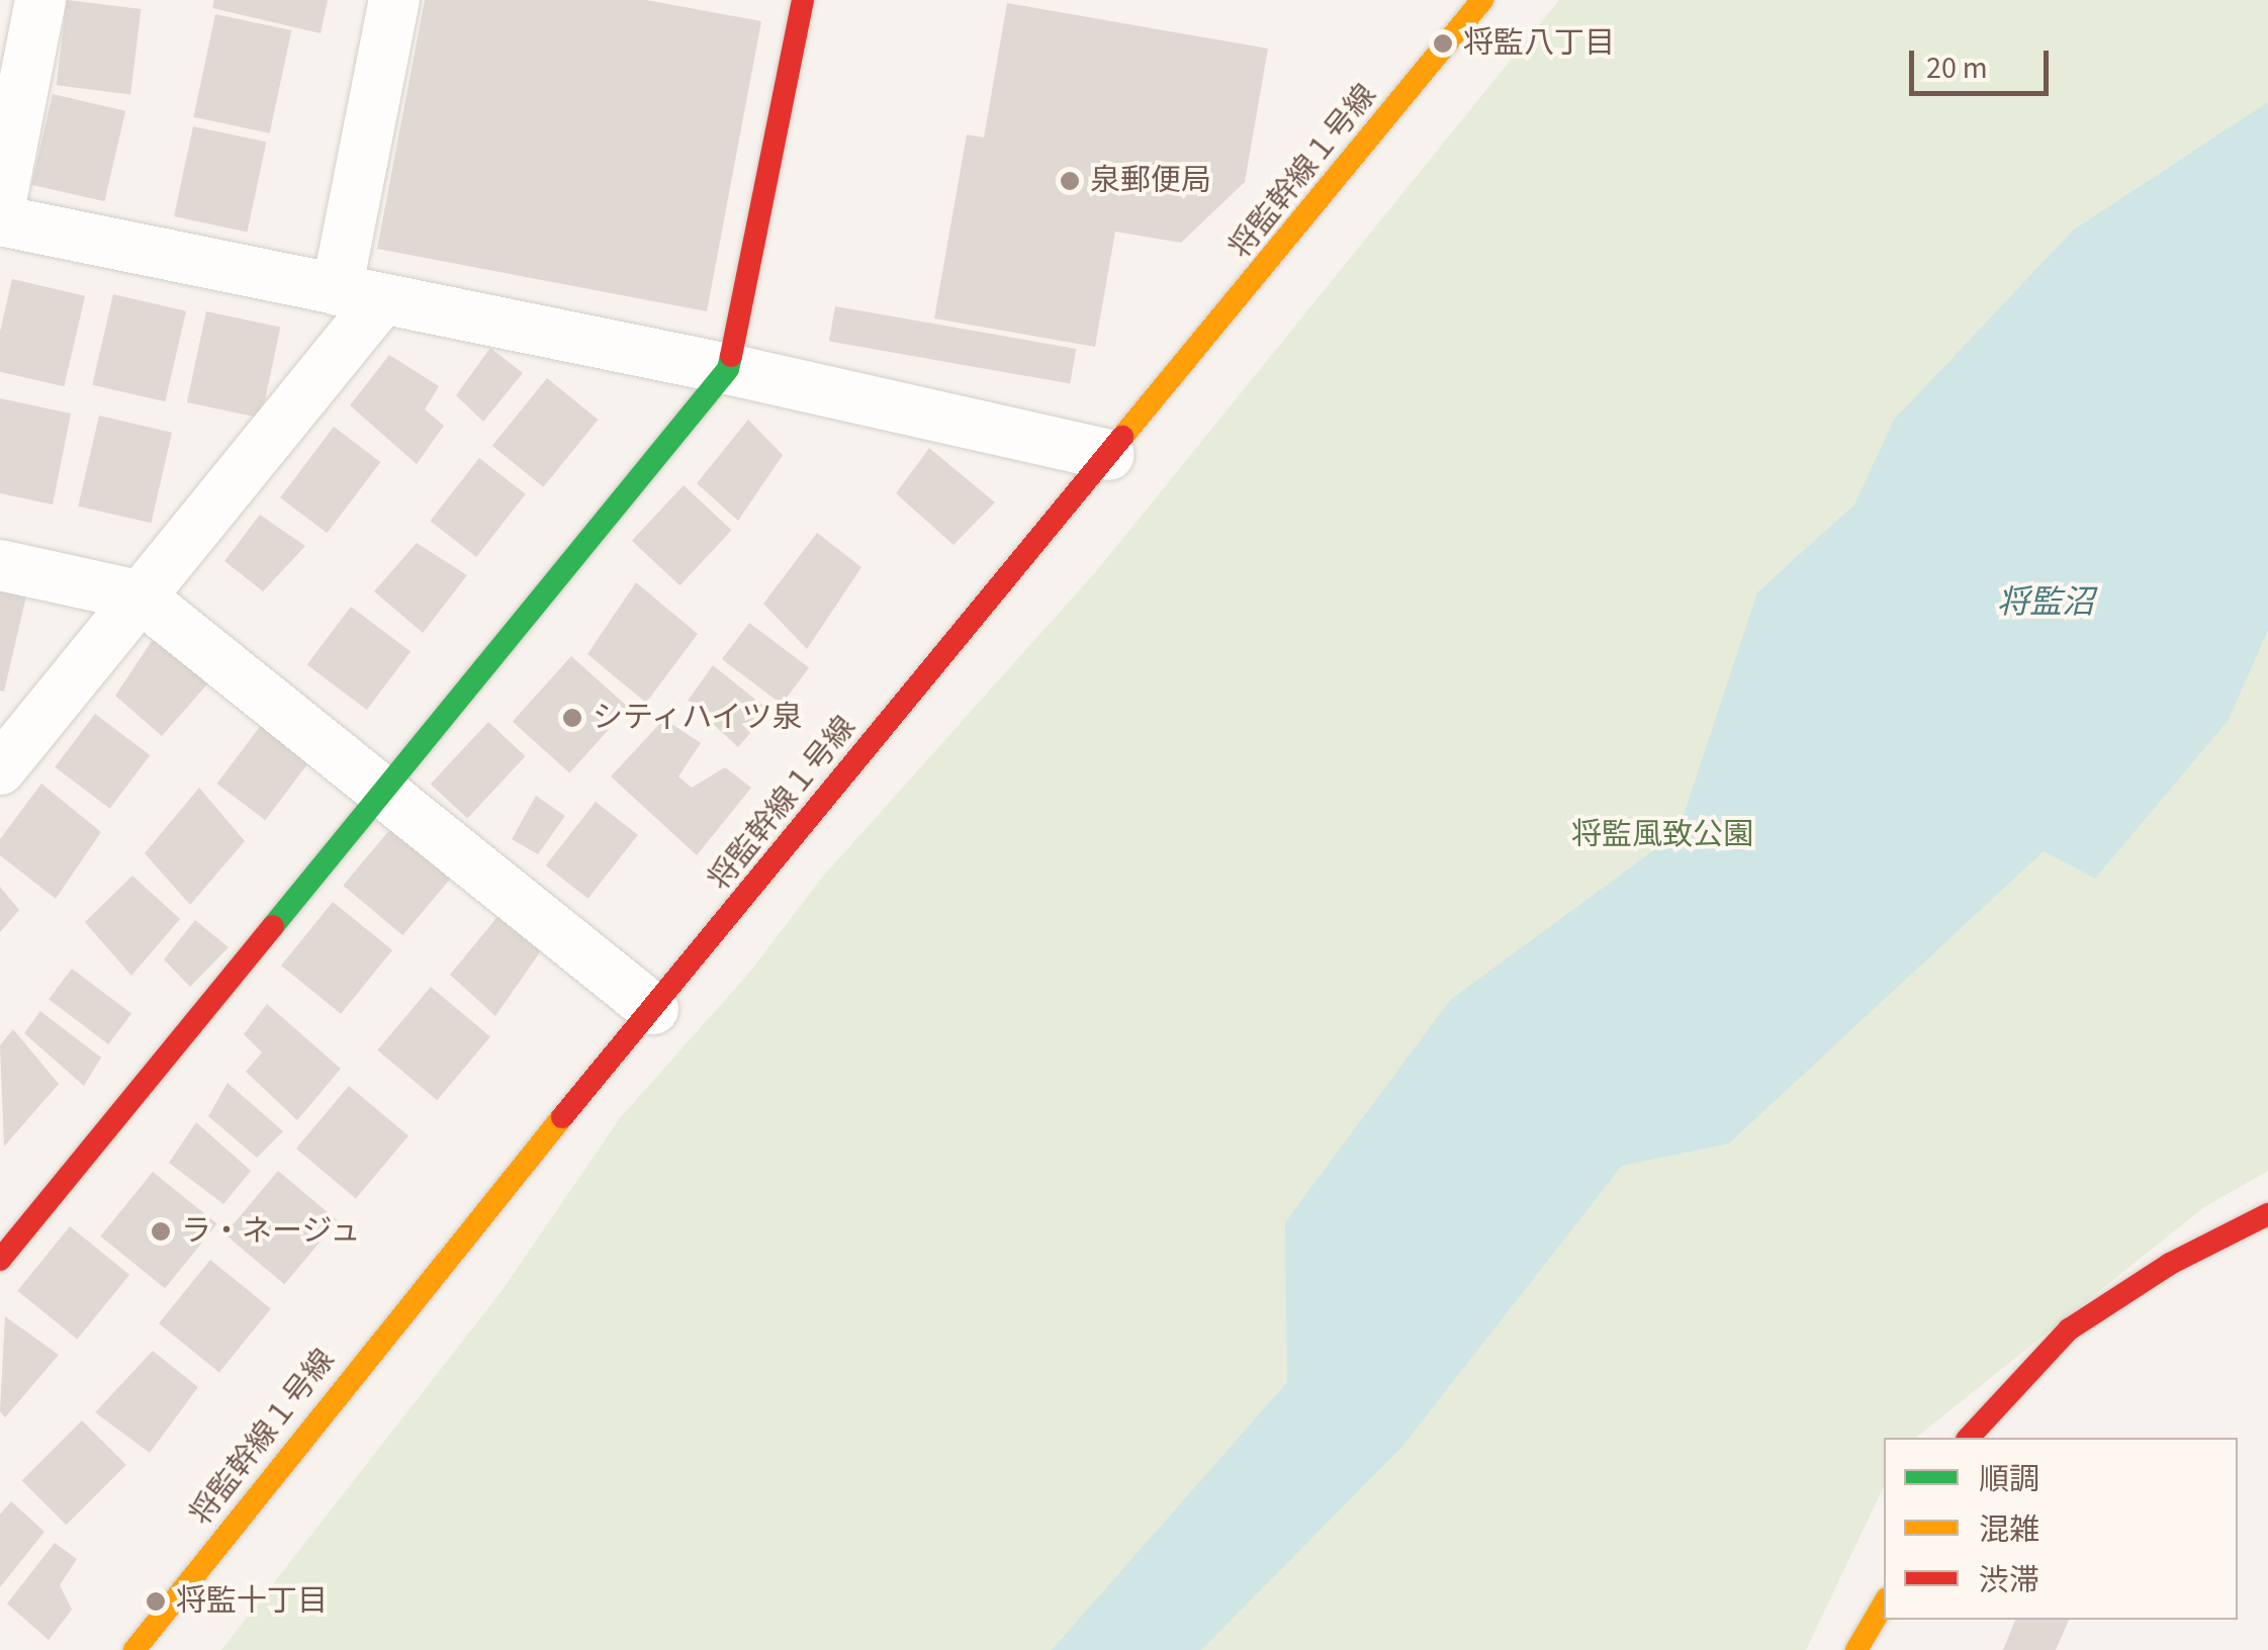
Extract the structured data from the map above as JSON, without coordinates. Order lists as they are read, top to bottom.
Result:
{
  "streets": {
    "street": ["将監幹線１号線"]
  },
  "water": ["将監沼"],
  "parks": ["将監風致公園"],
  "places": [
    "将監八丁目",
    "泉郵便局",
    "シティハイツ泉",
    "ラ・ネージュ",
    "将監十丁目"
  ],
  "legend": ["順調", "混雑", "渋滞"],
  "scale_bar": "20 m"
}
